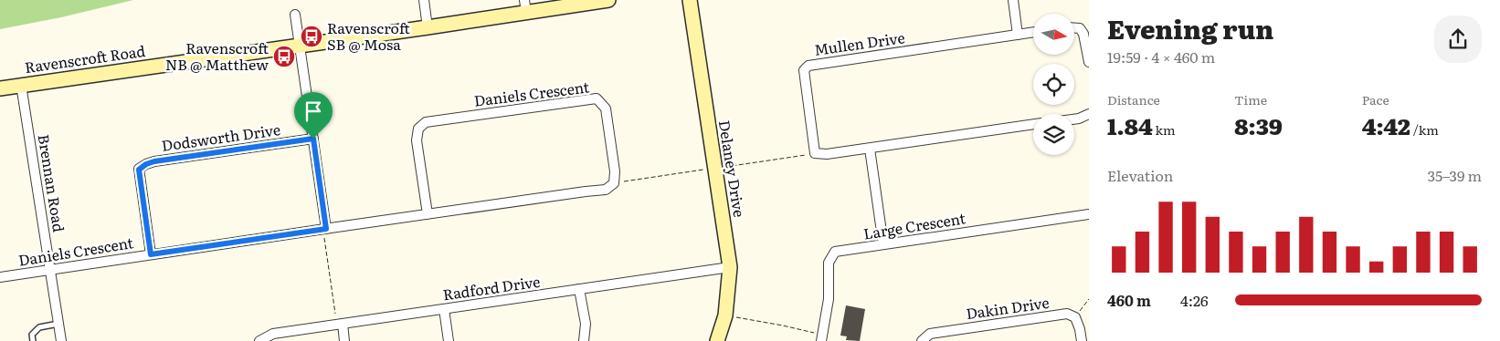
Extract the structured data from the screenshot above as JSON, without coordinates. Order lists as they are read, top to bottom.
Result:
{
  "streets": {
    "street": [
      "Mullen Drive",
      "Ravenscroft Road",
      "Daniels Crescent",
      "Dodsworth Drive",
      "Delaney Drive",
      "Brennan Road",
      "Large Crescent",
      "Radford Drive",
      "Dakin Drive"
    ]
  },
  "crossings": [
    ["Ravenscroft Road", "Brennan Road"],
    ["Daniels Crescent", "Dodsworth Drive"],
    ["Daniels Crescent", "Brennan Road"],
    ["Delaney Drive", "Radford Drive"]
  ],
  "places": {
    "bus stop": ["Ravenscroft SB @ Mosa", "Ravenscroft NB @ Matthew"]
  },
  "north": "right",
  "page": {
    "heading": ["Evening run", "19:59 · 4 × 460 m"],
    "stats": [
      ["Distance", "1.84 km"],
      ["Time", "8:39"],
      ["Pace", "4:42 /km"]
    ],
    "chart": ["Elevation", "35–39 m"],
    "list": [
      {
        "name": "460 m",
        "note": "4:26"
      }
    ]
  }
}
